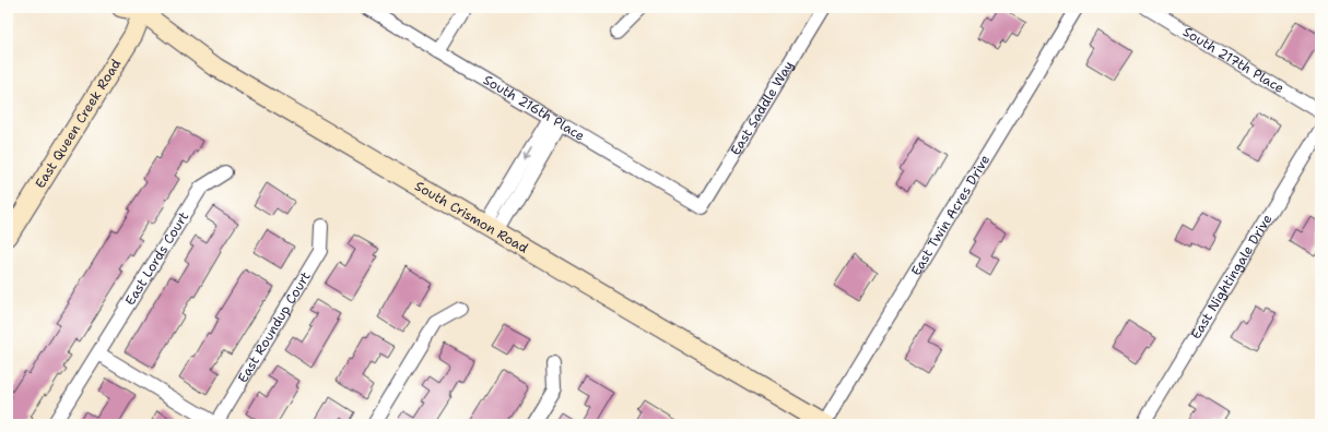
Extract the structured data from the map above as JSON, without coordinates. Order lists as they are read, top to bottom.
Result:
{
  "streets": {
    "street": [
      "South 217th Place",
      "East Saddle Way",
      "South 216th Place",
      "East Queen Creek Road",
      "East Twin Acres Drive",
      "South Crismon Road",
      "East Lords Court",
      "East Nightingale Drive",
      "East Roundup Court"
    ]
  },
  "crossings": [
    ["East Saddle Way", "South 216th Place"],
    ["East Queen Creek Road", "South Crismon Road"],
    ["East Twin Acres Drive", "South Crismon Road"]
  ]
}
